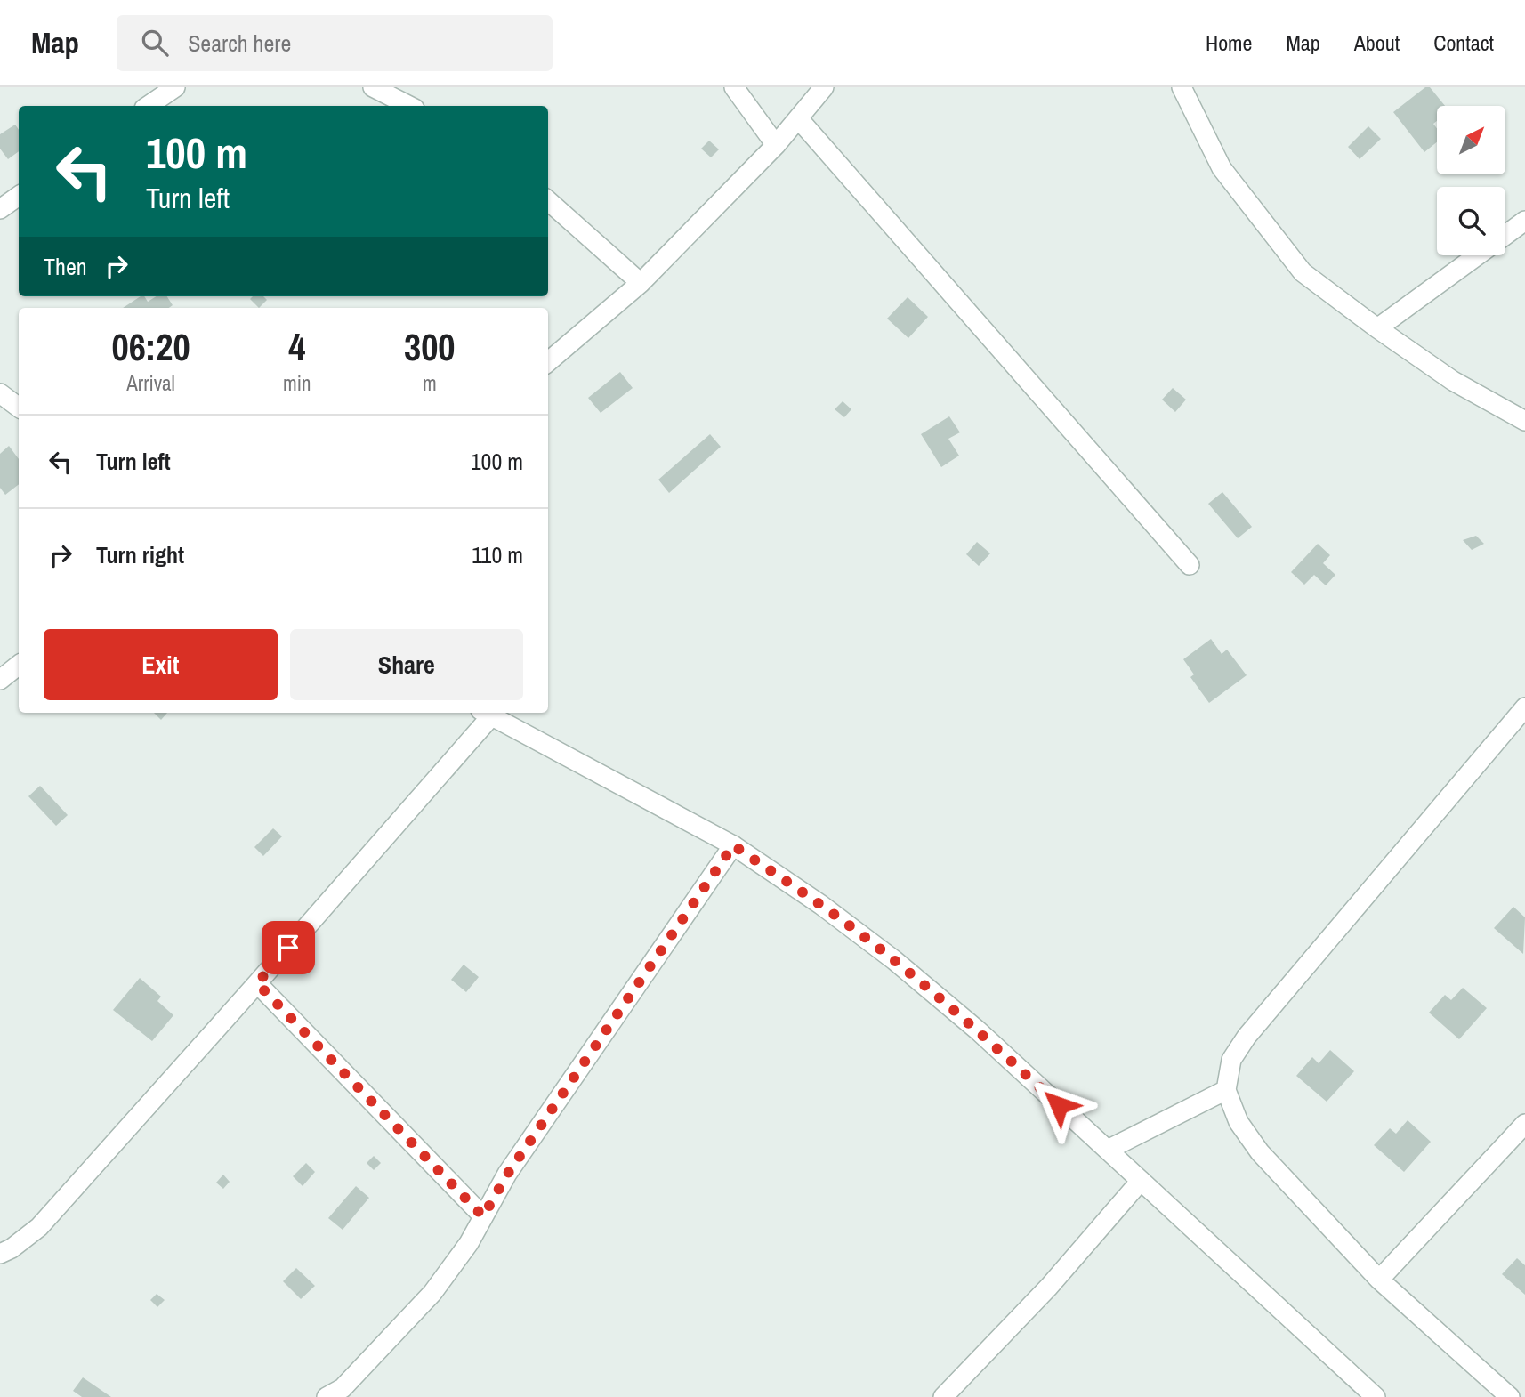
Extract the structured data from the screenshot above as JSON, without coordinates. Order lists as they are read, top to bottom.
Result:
{
  "north": "top right",
  "page": {
    "header": "Map",
    "search": "Search here",
    "nav": [
      "Home",
      "Map",
      "About",
      "Contact"
    ],
    "turn": ["100 m", "Turn left"],
    "then": "Then",
    "eta": [
      "06:20",
      "Arrival",
      "4",
      "min",
      "300",
      "m"
    ],
    "list": [
      {
        "name": "Turn left",
        "value": "100 m"
      },
      {
        "name": "Turn right",
        "value": "110 m"
      }
    ],
    "buttons": ["Exit", "Share"]
  }
}
